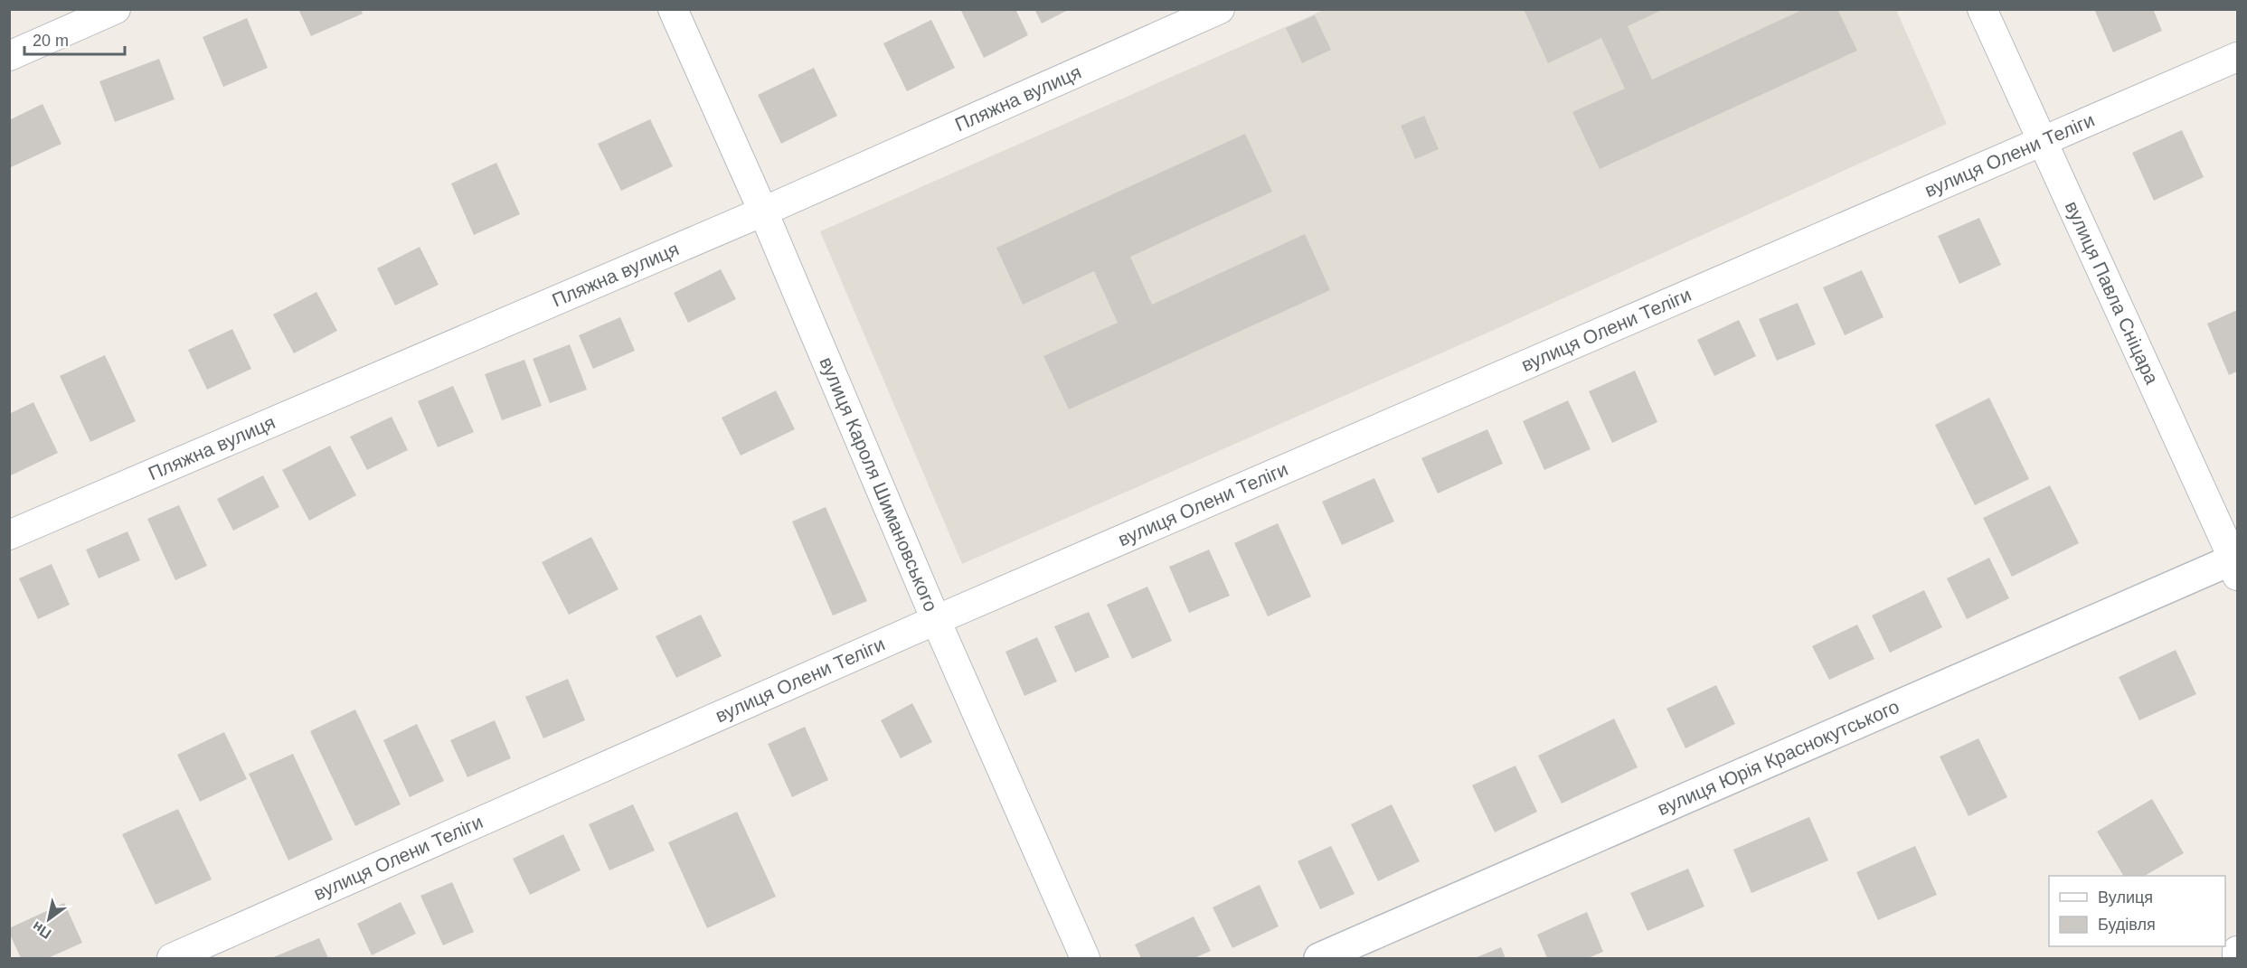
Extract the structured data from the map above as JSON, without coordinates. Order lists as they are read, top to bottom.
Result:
{
  "streets": {
    "street": [
      "Пляжна вулиця",
      "вулиця Олени Теліги",
      "вулиця Павла Сніцара",
      "вулиця Кароля Шимановського",
      "вулиця Юрія Краснокутського"
    ]
  },
  "crossings": [
    ["Пляжна вулиця", "вулиця Кароля Шимановського"],
    ["вулиця Олени Теліги", "вулиця Павла Сніцара"],
    ["вулиця Олени Теліги", "вулиця Кароля Шимановського"],
    ["вулиця Павла Сніцара", "вулиця Юрія Краснокутського"]
  ],
  "legend": ["Вулиця", "Будівля"],
  "scale_bar": "20 m",
  "north": "bottom left"
}
